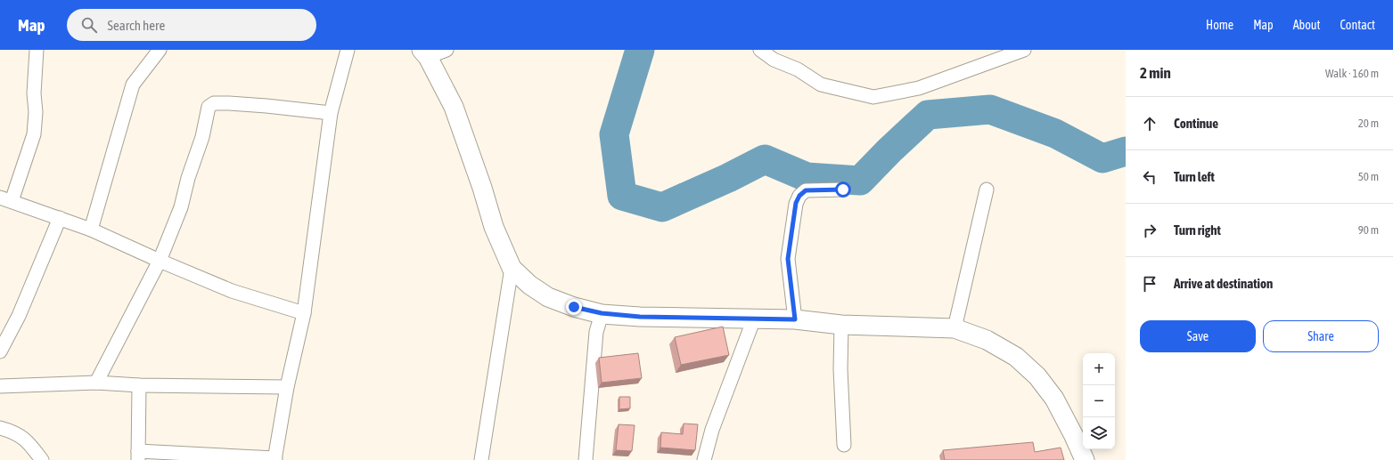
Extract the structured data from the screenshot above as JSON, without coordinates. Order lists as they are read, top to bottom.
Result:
{
  "page": {
    "header": "Map",
    "search": "Search here",
    "nav": [
      "Home",
      "Map",
      "About",
      "Contact"
    ],
    "heading": ["2 min", "Walk · 160 m"],
    "list": [
      ["Continue", "20 m"],
      ["Turn left", "50 m"],
      ["Turn right", "90 m"],
      "Arrive at destination"
    ],
    "buttons": ["Save", "Share"],
    "map_buttons": ["+", "−"]
  }
}
